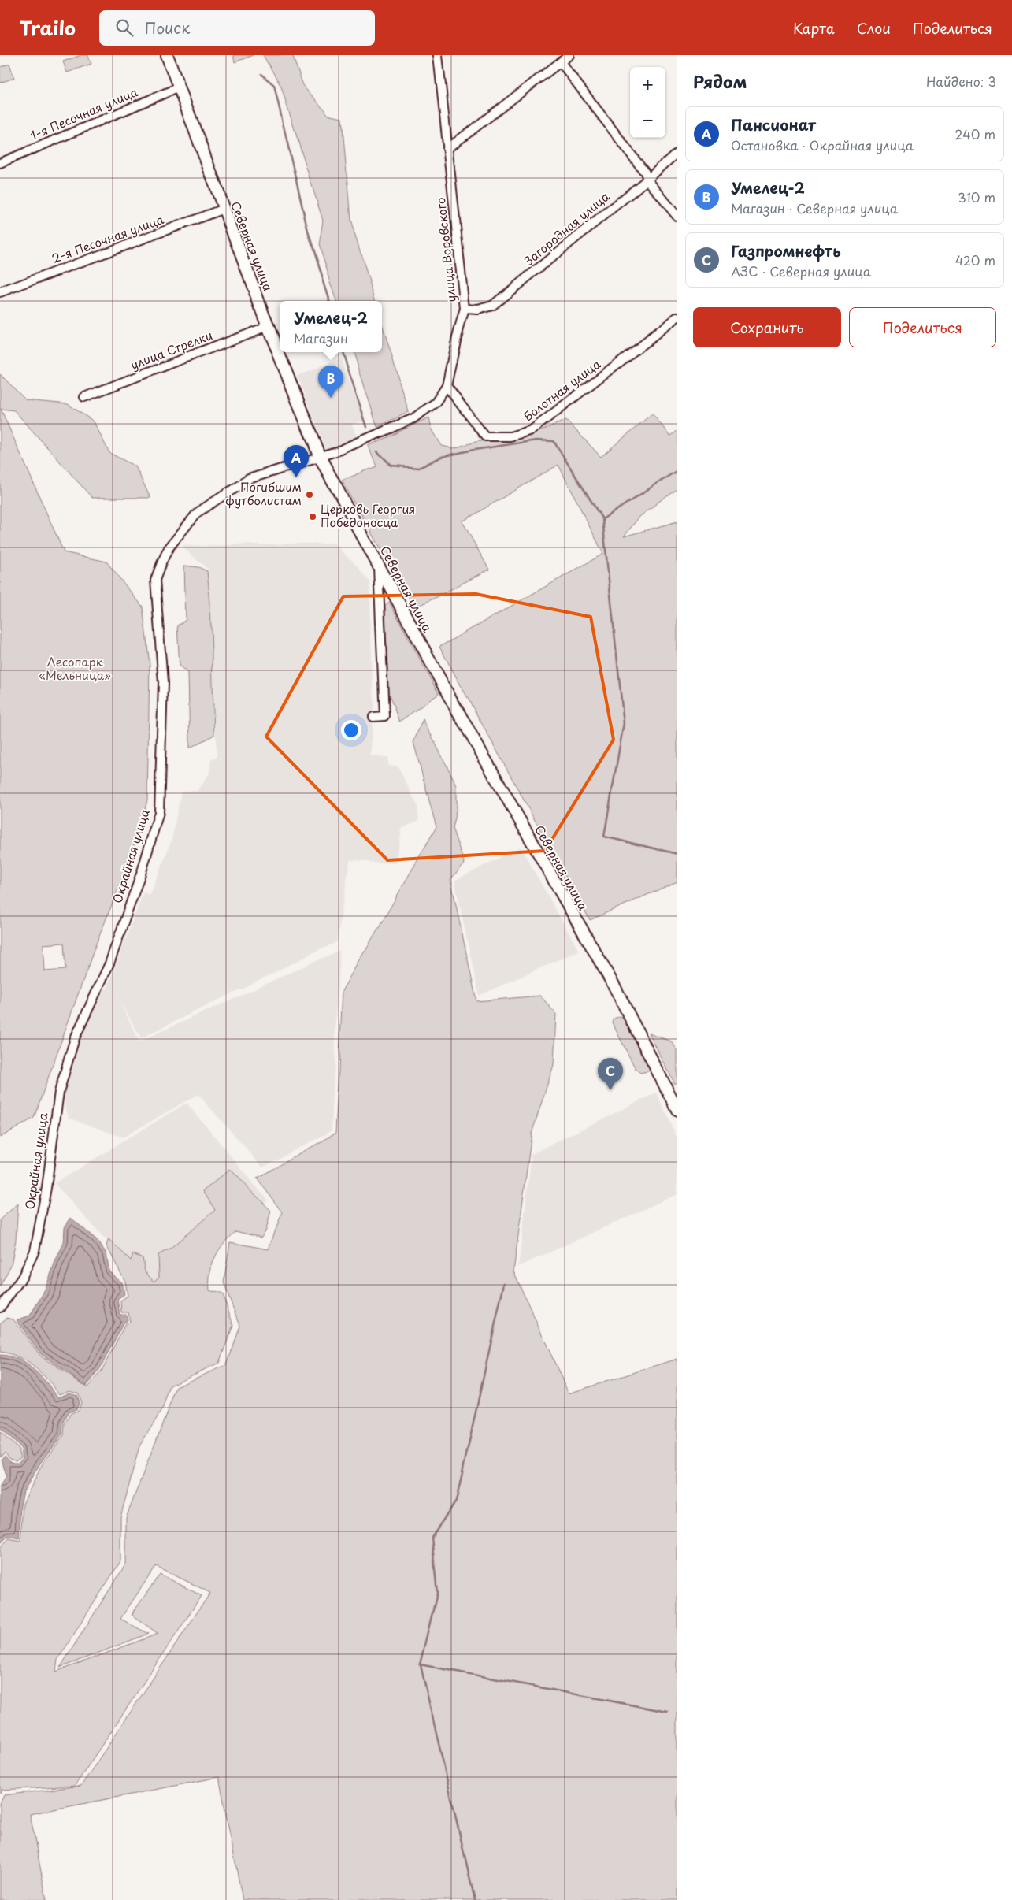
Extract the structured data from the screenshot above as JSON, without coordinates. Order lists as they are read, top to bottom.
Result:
{
  "streets": {
    "main road": ["Северная улица"],
    "street": [
      "1-я Песочная улица",
      "Загородная улица",
      "2-я Песочная улица",
      "улица Воровского",
      "улица Стрелки",
      "Болотная улица",
      "Окрайная улица"
    ]
  },
  "crossings": [
    ["1-я Песочная улица", "Северная улица"],
    ["Загородная улица", "улица Воровского"],
    ["2-я Песочная улица", "Северная улица"],
    ["Северная улица", "улица Воровского"],
    ["Северная улица", "улица Стрелки"],
    ["Северная улица", "Окрайная улица"],
    ["улица Воровского", "Болотная улица"],
    ["улица Воровского", "Окрайная улица"]
  ],
  "parks": ["Лесопарк «Мельница»"],
  "places": ["Погибшим футболистам", "Церковь Георгия Победоносца"],
  "page": {
    "header": "Trailo",
    "search": "Поиск",
    "nav": ["Карта", "Слои", "Поделиться"],
    "heading": ["Рядом", "Найдено: 3"],
    "map_buttons": ["+", "−"],
    "list": [
      {
        "mark": "A",
        "name": "Пансионат",
        "note": "Остановка · Окрайная улица",
        "value": "240 m"
      },
      {
        "mark": "B",
        "name": "Умелец-2",
        "note": "Магазин · Северная улица",
        "value": "310 m"
      },
      {
        "mark": "C",
        "name": "Газпромнефть",
        "note": "АЗС · Северная улица",
        "value": "420 m"
      }
    ],
    "buttons": ["Сохранить", "Поделиться"],
    "popup": ["Умелец-2", "Магазин"],
    "pins": ["B", "A", "C"]
  }
}
